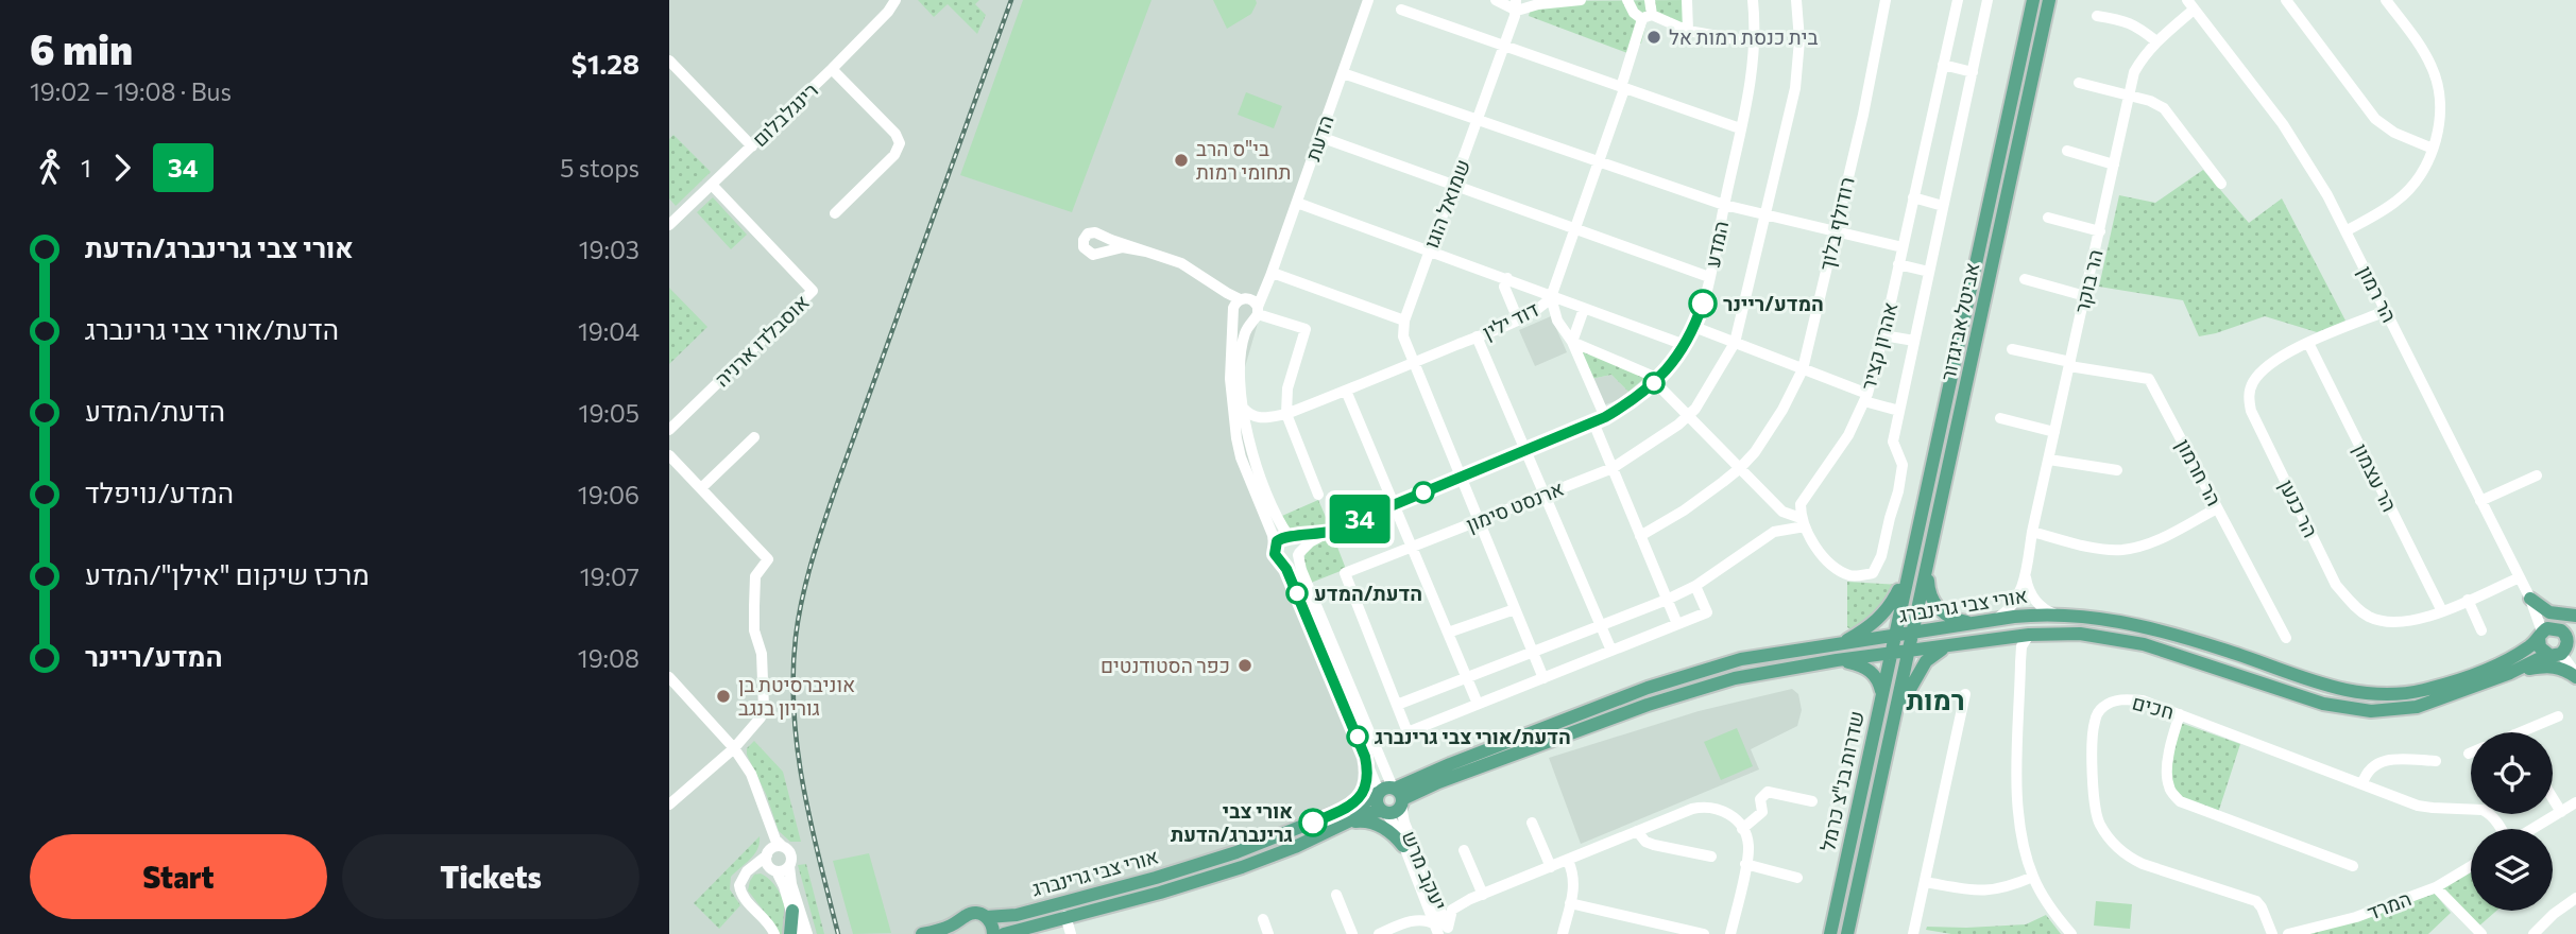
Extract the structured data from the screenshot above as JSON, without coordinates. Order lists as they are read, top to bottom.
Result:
{
  "streets": {
    "main road": ["אביטל אביגדור", "אורי צבי גרינברג", "שדרות בנ\"צ כרמל"],
    "street": [
      "רינגלבלום",
      "הדעת",
      "שמואל הוגו",
      "רודולף בלוך",
      "המדע",
      "הר בוקר",
      "הר רמון",
      "דוד ילין",
      "אוסבלדו ארניה",
      "אהרון קציר",
      "הר חרמון",
      "הר עצמון",
      "ארנסט סימון",
      "הר כנען",
      "חכים",
      "יעקב מרש",
      "המרד"
    ]
  },
  "crossings": [
    ["רינגלבלום", "אוסבלדו ארניה"],
    ["הדעת", "המדע"],
    ["שמואל הוגו", "המדע"],
    ["שמואל הוגו", "דוד ילין"],
    ["שמואל הוגו", "ארנסט סימון"],
    ["הר בוקר", "הר רמון"],
    ["הר בוקר", "הר חרמון"],
    ["הר בוקר", "אורי צבי גרינברג"],
    ["הר רמון", "הר כנען"],
    ["הר רמון", "אורי צבי גרינברג"],
    ["אביטל אביגדור", "אורי צבי גרינברג"],
    ["אביטל אביגדור", "שדרות בנ\"צ כרמל"],
    ["הר עצמון", "הר כנען"],
    ["אורי צבי גרינברג", "שדרות בנ\"צ כרמל"],
    ["אורי צבי גרינברג", "יעקב מרש"]
  ],
  "districts": ["רמות"],
  "places": [
    "בית כנסת רמות אל",
    "בי\"ס הרב תחומי רמות",
    "המדע/ריינר",
    "הדעת/המדע",
    "כפר הסטודנטים",
    "אוניברסיטת בן גוריון בנגב",
    "הדעת/אורי צבי גרינברג",
    "אורי צבי גרינברג/הדעת"
  ],
  "lines": ["bus line 34"],
  "page": {
    "heading": ["6 min", "19:02 – 19:08 · Bus", "$1.28"],
    "on_map": "34",
    "legs": ["1", "34", "5 stops"],
    "list": [
      {
        "name": "אורי צבי גרינברג/הדעת",
        "value": "19:03"
      },
      {
        "name": "הדעת/אורי צבי גרינברג",
        "value": "19:04"
      },
      {
        "name": "הדעת/המדע",
        "value": "19:05"
      },
      {
        "name": "המדע/נויפלד",
        "value": "19:06"
      },
      {
        "name": "מרכז שיקום \"אילן\"/המדע",
        "value": "19:07"
      },
      {
        "name": "המדע/ריינר",
        "value": "19:08"
      }
    ],
    "buttons": ["Start", "Tickets"]
  }
}
